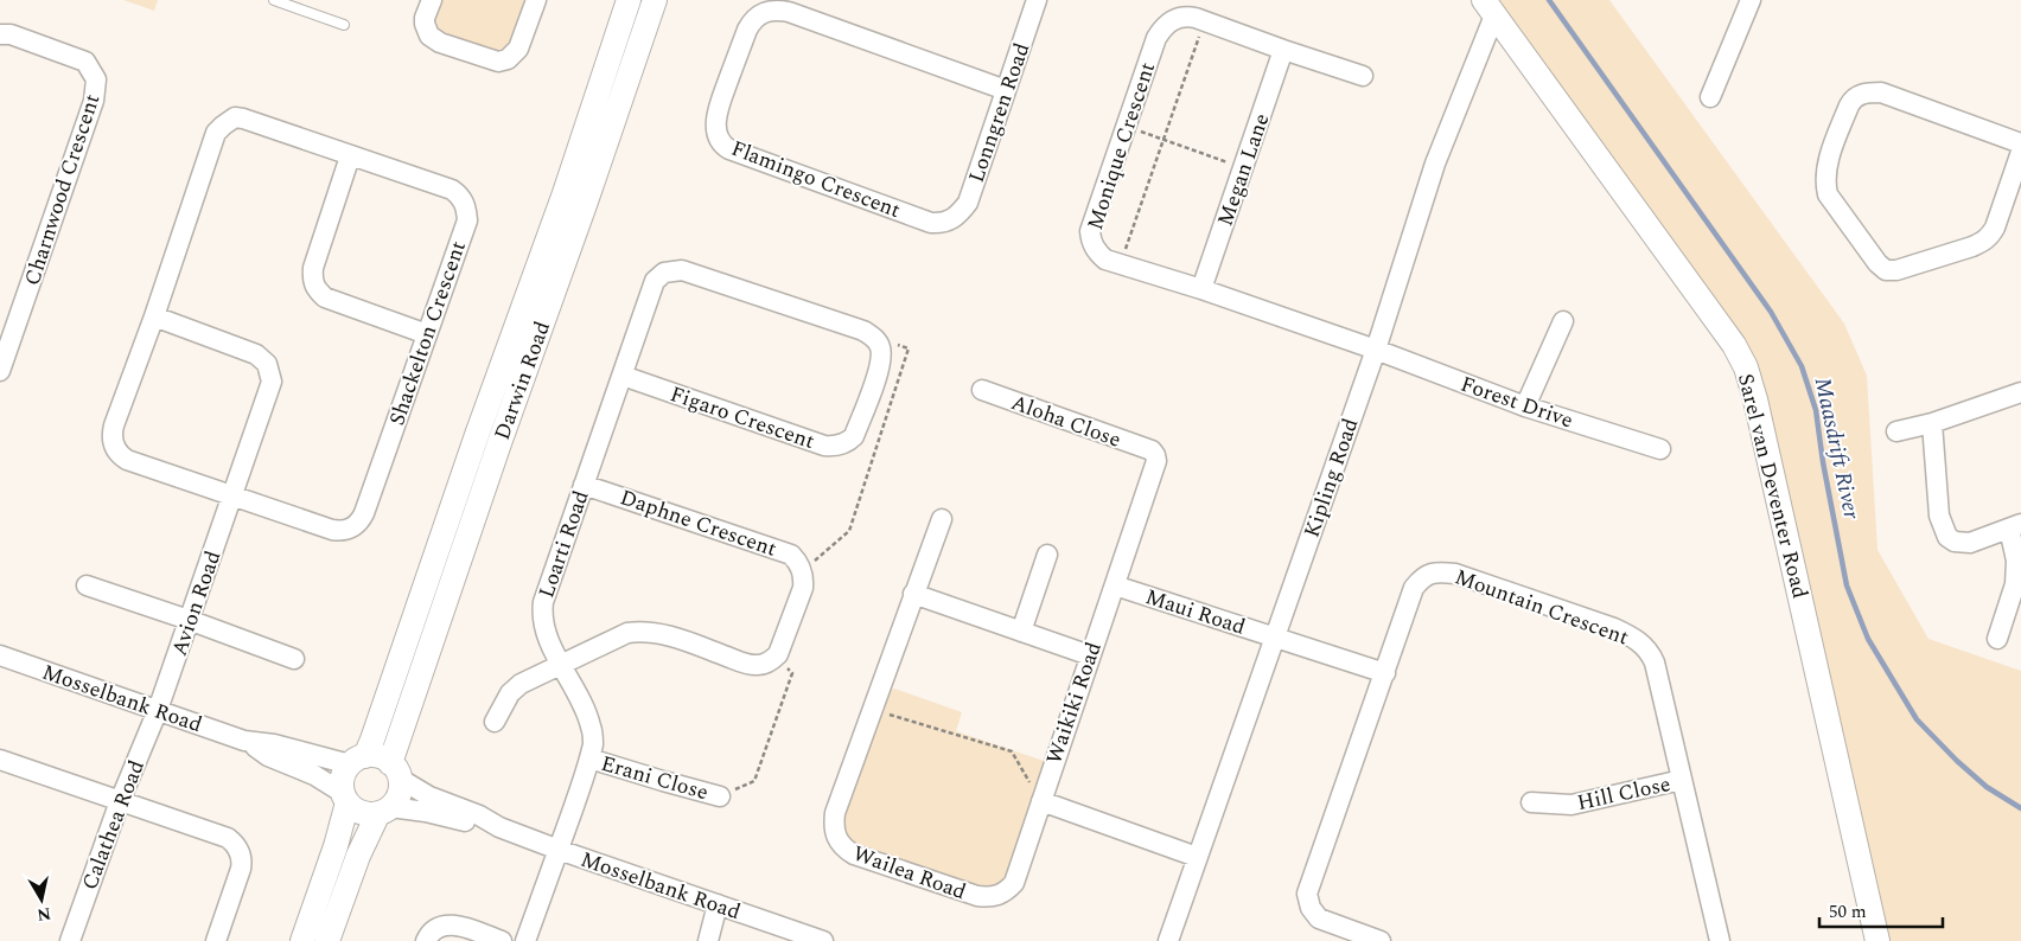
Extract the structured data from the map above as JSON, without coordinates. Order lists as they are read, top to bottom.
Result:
{
  "streets": {
    "street": [
      "Lonngren Road",
      "Monique Crescent",
      "Megan Lane",
      "Flamingo Crescent",
      "Charnwood Crescent",
      "Shackelton Crescent",
      "Darwin Road",
      "Forest Drive",
      "Figaro Crescent",
      "Aloha Close",
      "Kipling Road",
      "Sarel van Deventer Road",
      "Daphne Crescent",
      "Loarti Road",
      "Avion Road",
      "Mountain Crescent",
      "Maui Road",
      "Mosselbank Road",
      "Waikiki Road",
      "Erani Close",
      "Hill Close",
      "Calathea Road",
      "Wailea Road"
    ]
  },
  "crossings": [
    ["Lonngren Road", "Flamingo Crescent"],
    ["Monique Crescent", "Megan Lane"],
    ["Monique Crescent", "Forest Drive"],
    ["Monique Crescent", "Kipling Road"],
    ["Shackelton Crescent", "Avion Road"],
    ["Darwin Road", "Mosselbank Road"],
    ["Forest Drive", "Kipling Road"],
    ["Figaro Crescent", "Loarti Road"],
    ["Aloha Close", "Waikiki Road"],
    ["Kipling Road", "Sarel van Deventer Road"],
    ["Kipling Road", "Maui Road"],
    ["Daphne Crescent", "Loarti Road"],
    ["Loarti Road", "Mosselbank Road"],
    ["Loarti Road", "Erani Close"],
    ["Avion Road", "Mosselbank Road"],
    ["Avion Road", "Calathea Road"],
    ["Mountain Crescent", "Maui Road"],
    ["Mountain Crescent", "Hill Close"],
    ["Maui Road", "Waikiki Road"],
    ["Mosselbank Road", "Calathea Road"],
    ["Waikiki Road", "Wailea Road"]
  ],
  "water": ["Maasdrift River"],
  "scale_bar": "50 m",
  "north": "bottom"
}
